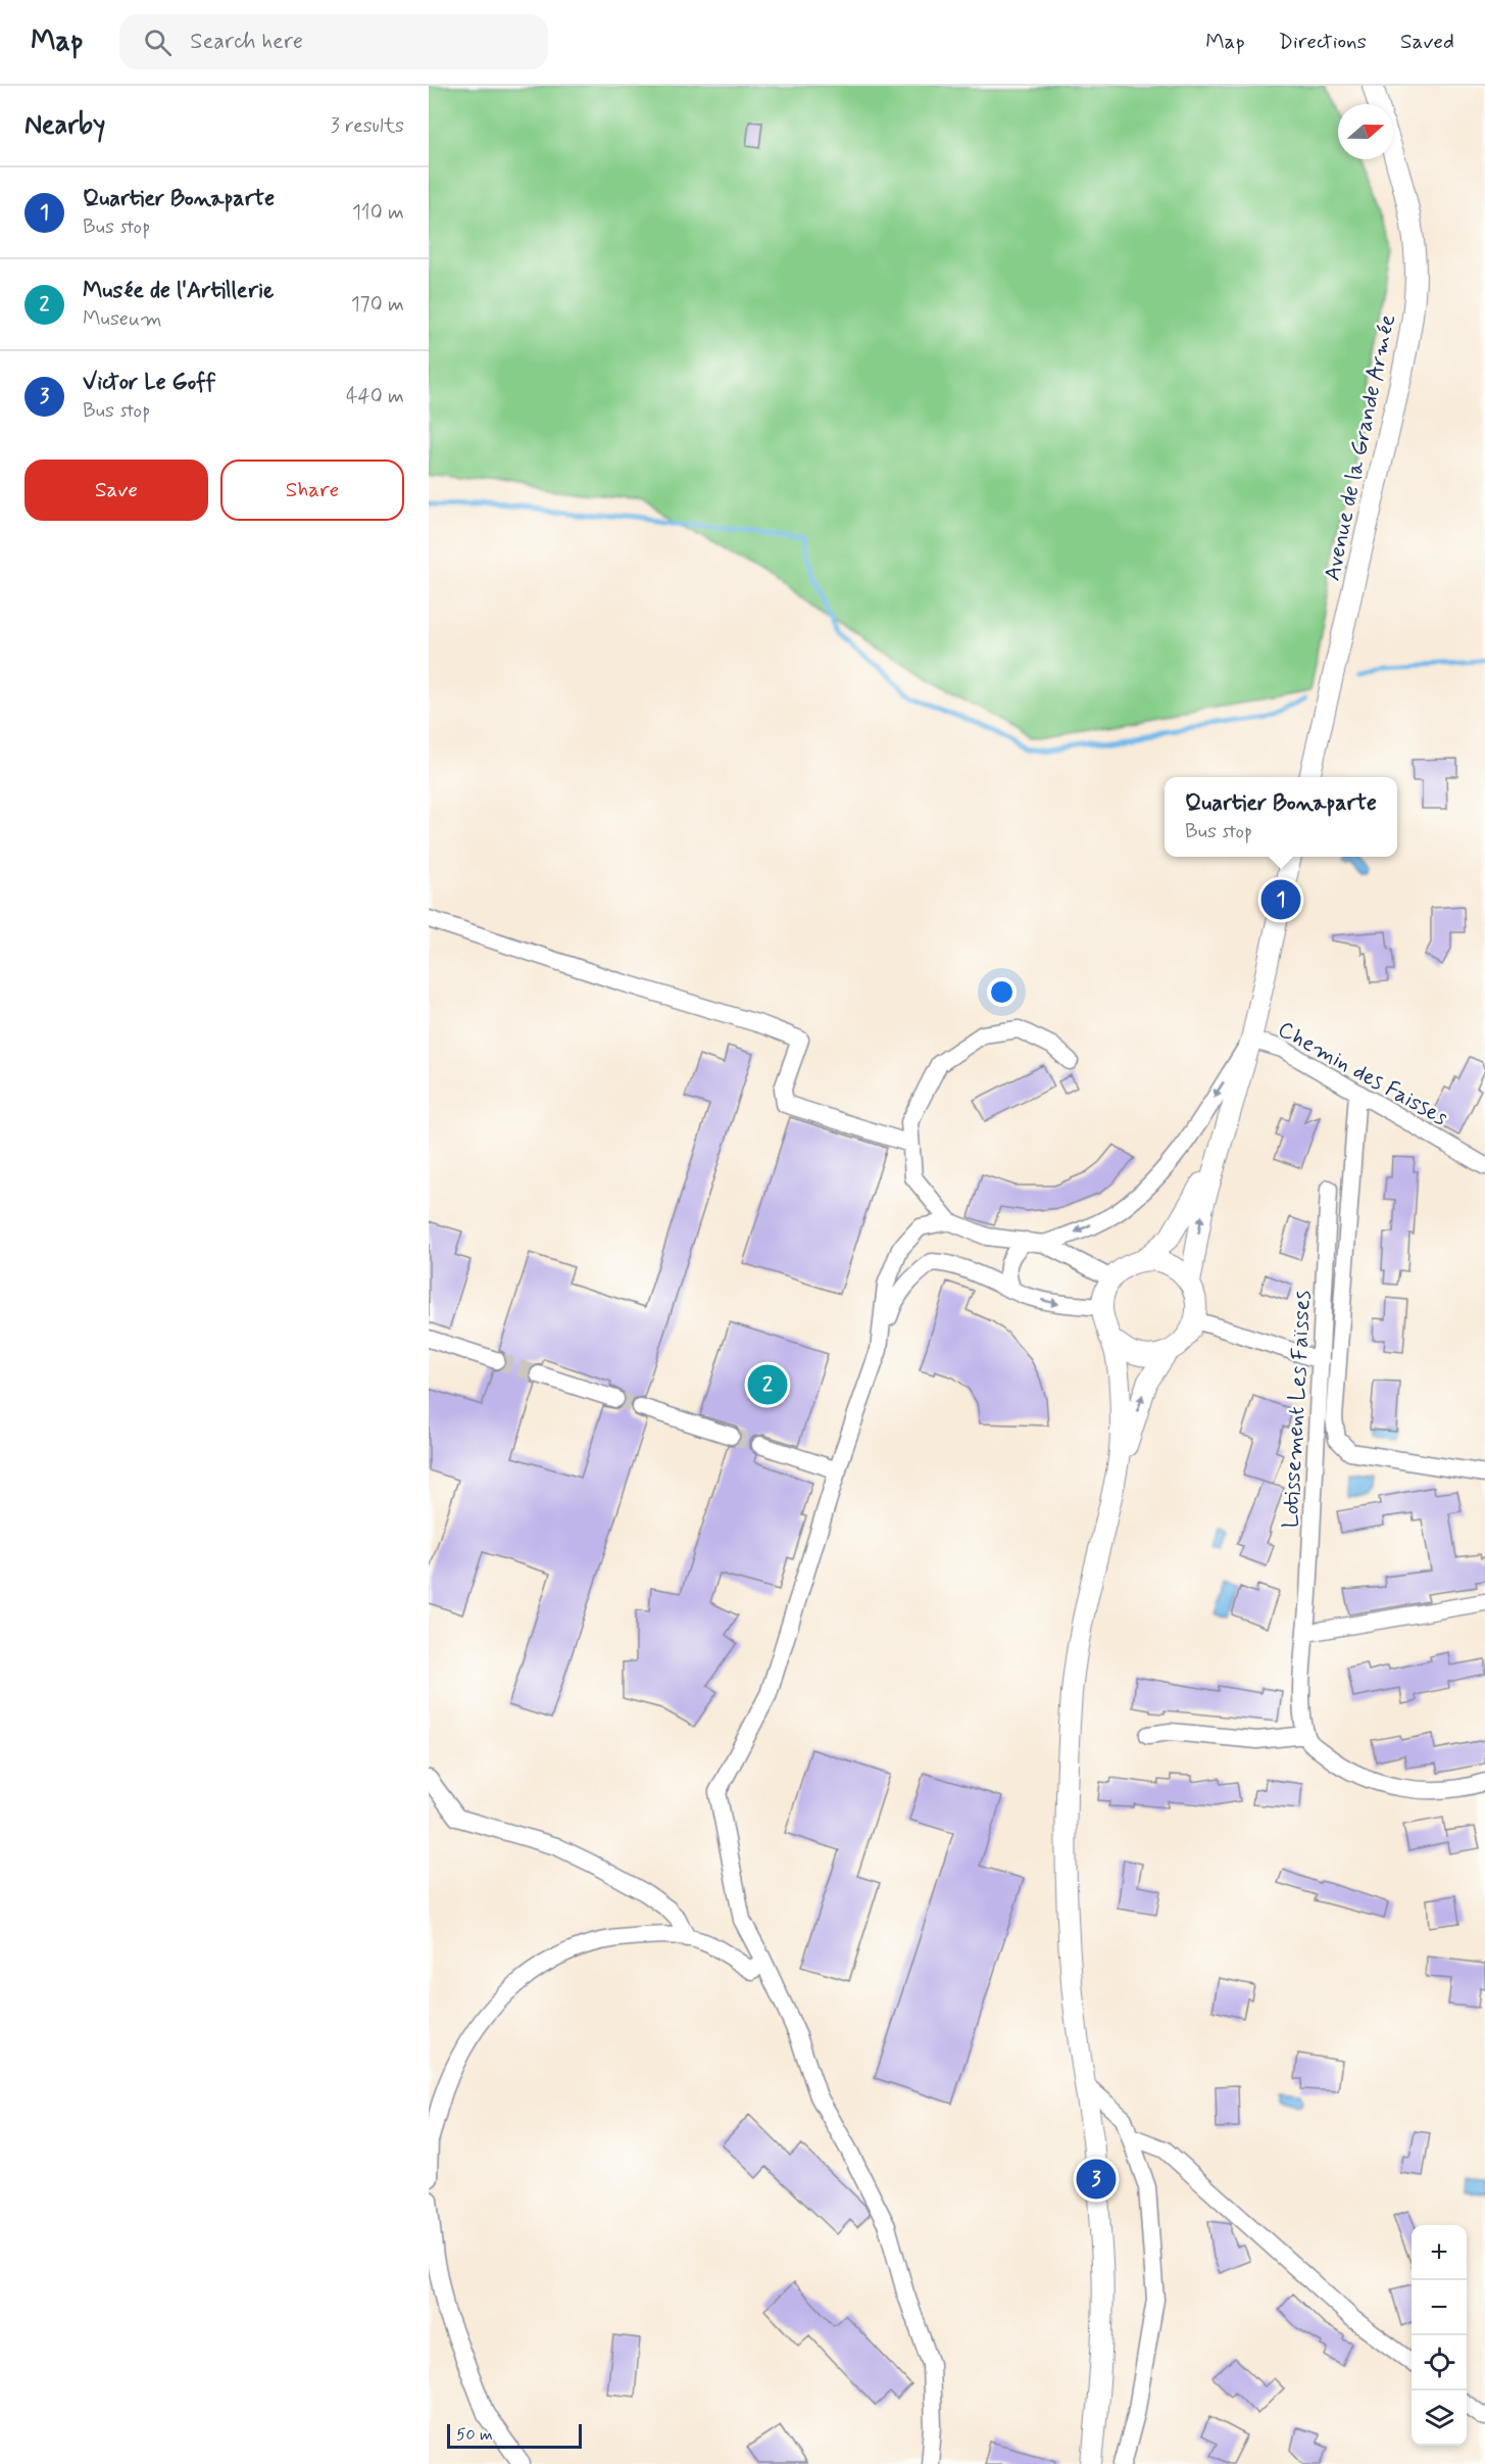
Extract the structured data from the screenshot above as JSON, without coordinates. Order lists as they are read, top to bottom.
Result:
{
  "streets": {
    "street": ["Avenue de la Grande Armée", "Chemin des Faisses", "Lotissement Les Faïsses"]
  },
  "scale_bar": "50 m",
  "north": "right",
  "page": {
    "header": "Map",
    "search": "Search here",
    "nav": ["Map", "Directions", "Saved"],
    "heading": ["Nearby", "3 results"],
    "list": [
      {
        "mark": "1",
        "name": "Quartier Bonaparte",
        "note": "Bus stop",
        "value": "110 m"
      },
      {
        "mark": "2",
        "name": "Musée de l'Artillerie",
        "note": "Museum",
        "value": "170 m"
      },
      {
        "mark": "3",
        "name": "Victor Le Goff",
        "note": "Bus stop",
        "value": "440 m"
      }
    ],
    "buttons": ["Save", "Share"],
    "popup": ["Quartier Bonaparte", "Bus stop"],
    "pins": ["1", "2", "3"],
    "map_buttons": ["+", "−"],
    "scale": "50 m"
  }
}
